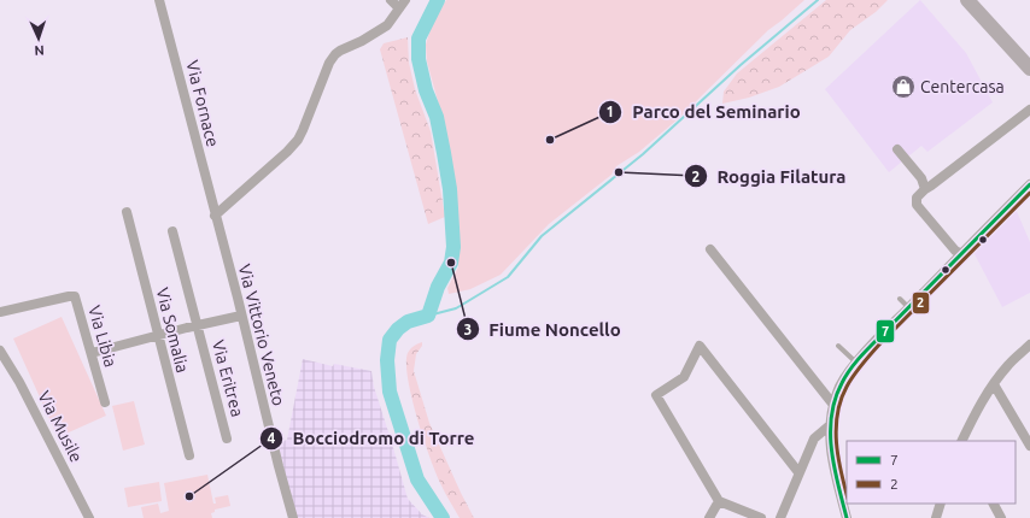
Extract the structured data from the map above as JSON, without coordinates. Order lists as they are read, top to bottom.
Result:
{
  "streets": {
    "street": [
      "Via Fornace",
      "Via Somalia",
      "Via Vittorio Veneto",
      "Via Libia",
      "Via Eritrea",
      "Via Musile"
    ]
  },
  "crossings": [
    ["Via Fornace", "Via Vittorio Veneto"],
    ["Via Somalia", "Via Eritrea"],
    ["Via Vittorio Veneto", "Via Eritrea"],
    ["Via Libia", "Via Eritrea"]
  ],
  "places": {
    "shop": ["Centercasa"],
    "other": [
      "Parco del Seminario",
      "Roggia Filatura",
      "Fiume Noncello",
      "Bocciodromo di Torre"
    ]
  },
  "lines": ["transit line 7", "transit line 2"],
  "legend": ["7", "2"],
  "north": "bottom"
}
